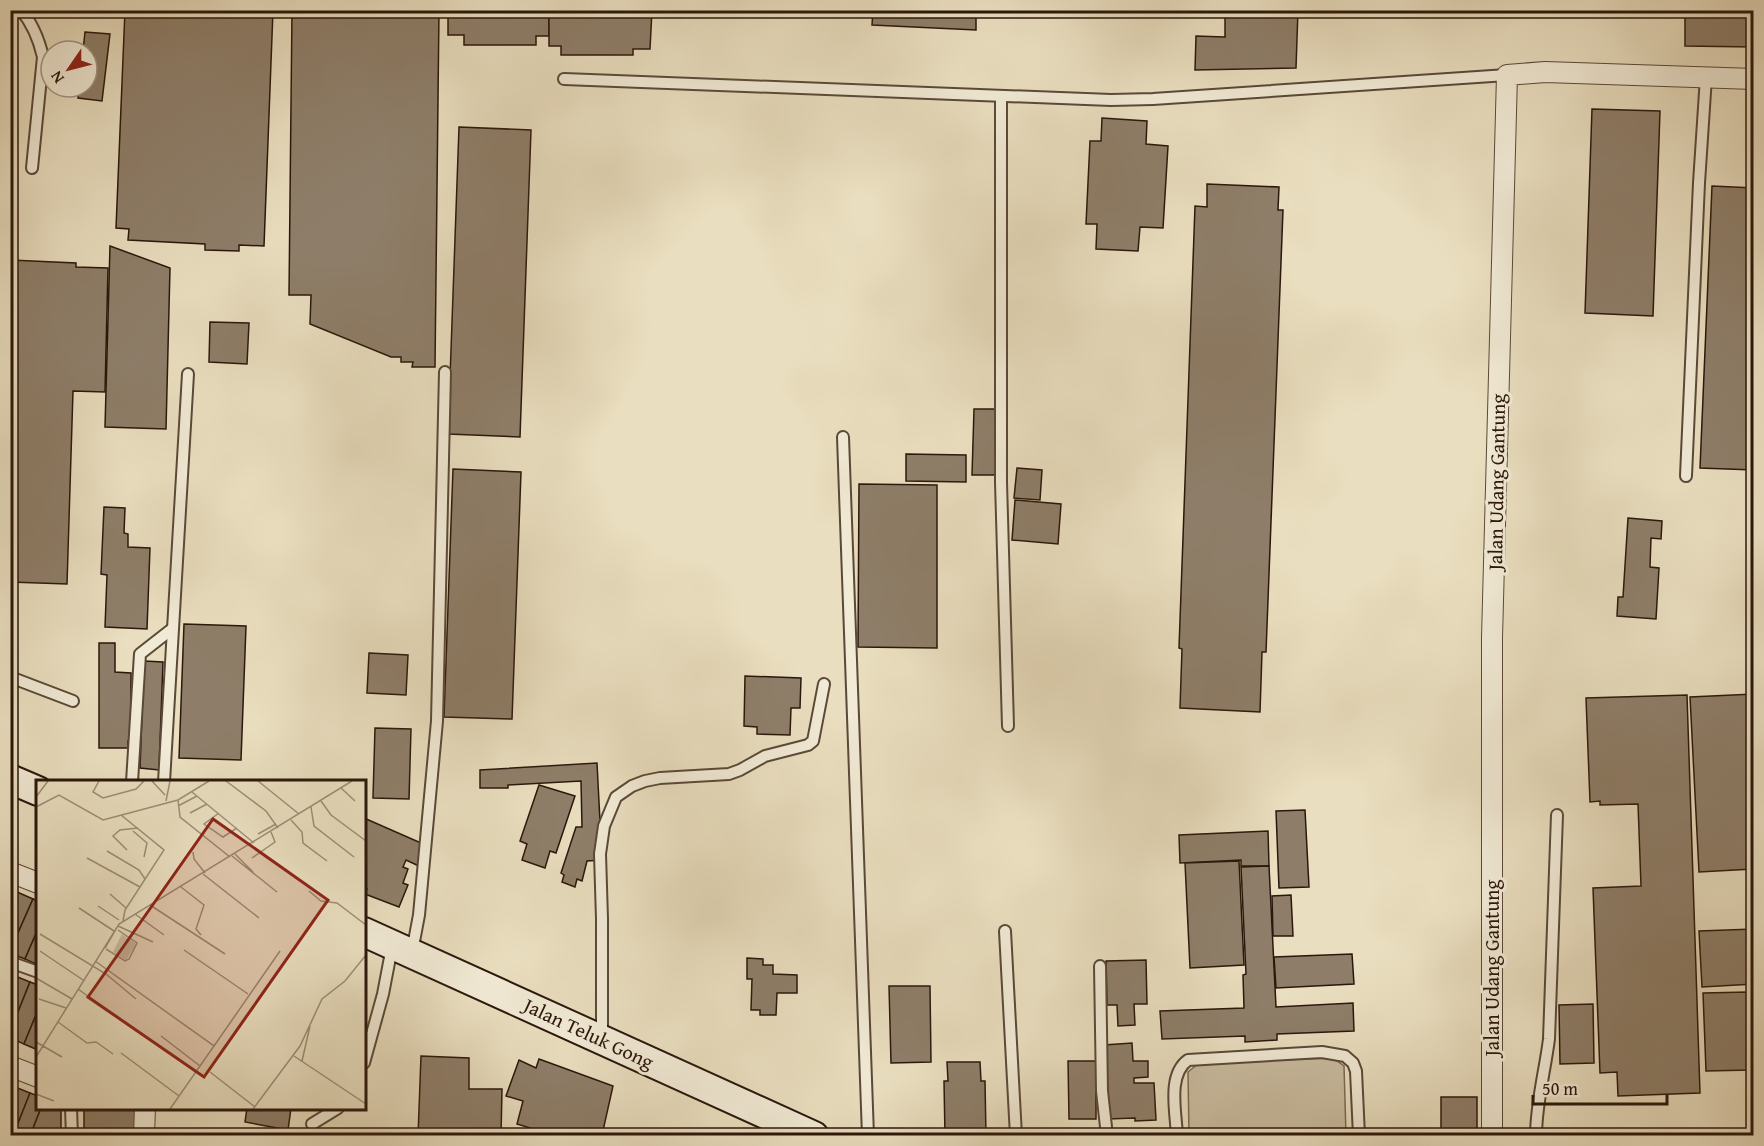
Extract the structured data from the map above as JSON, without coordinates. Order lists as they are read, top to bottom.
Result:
{
  "streets": {
    "street": ["Jalan Udang Gantung", "Jalan Teluk Gong"]
  },
  "scale_bar": "50 m",
  "north": "bottom left"
}
